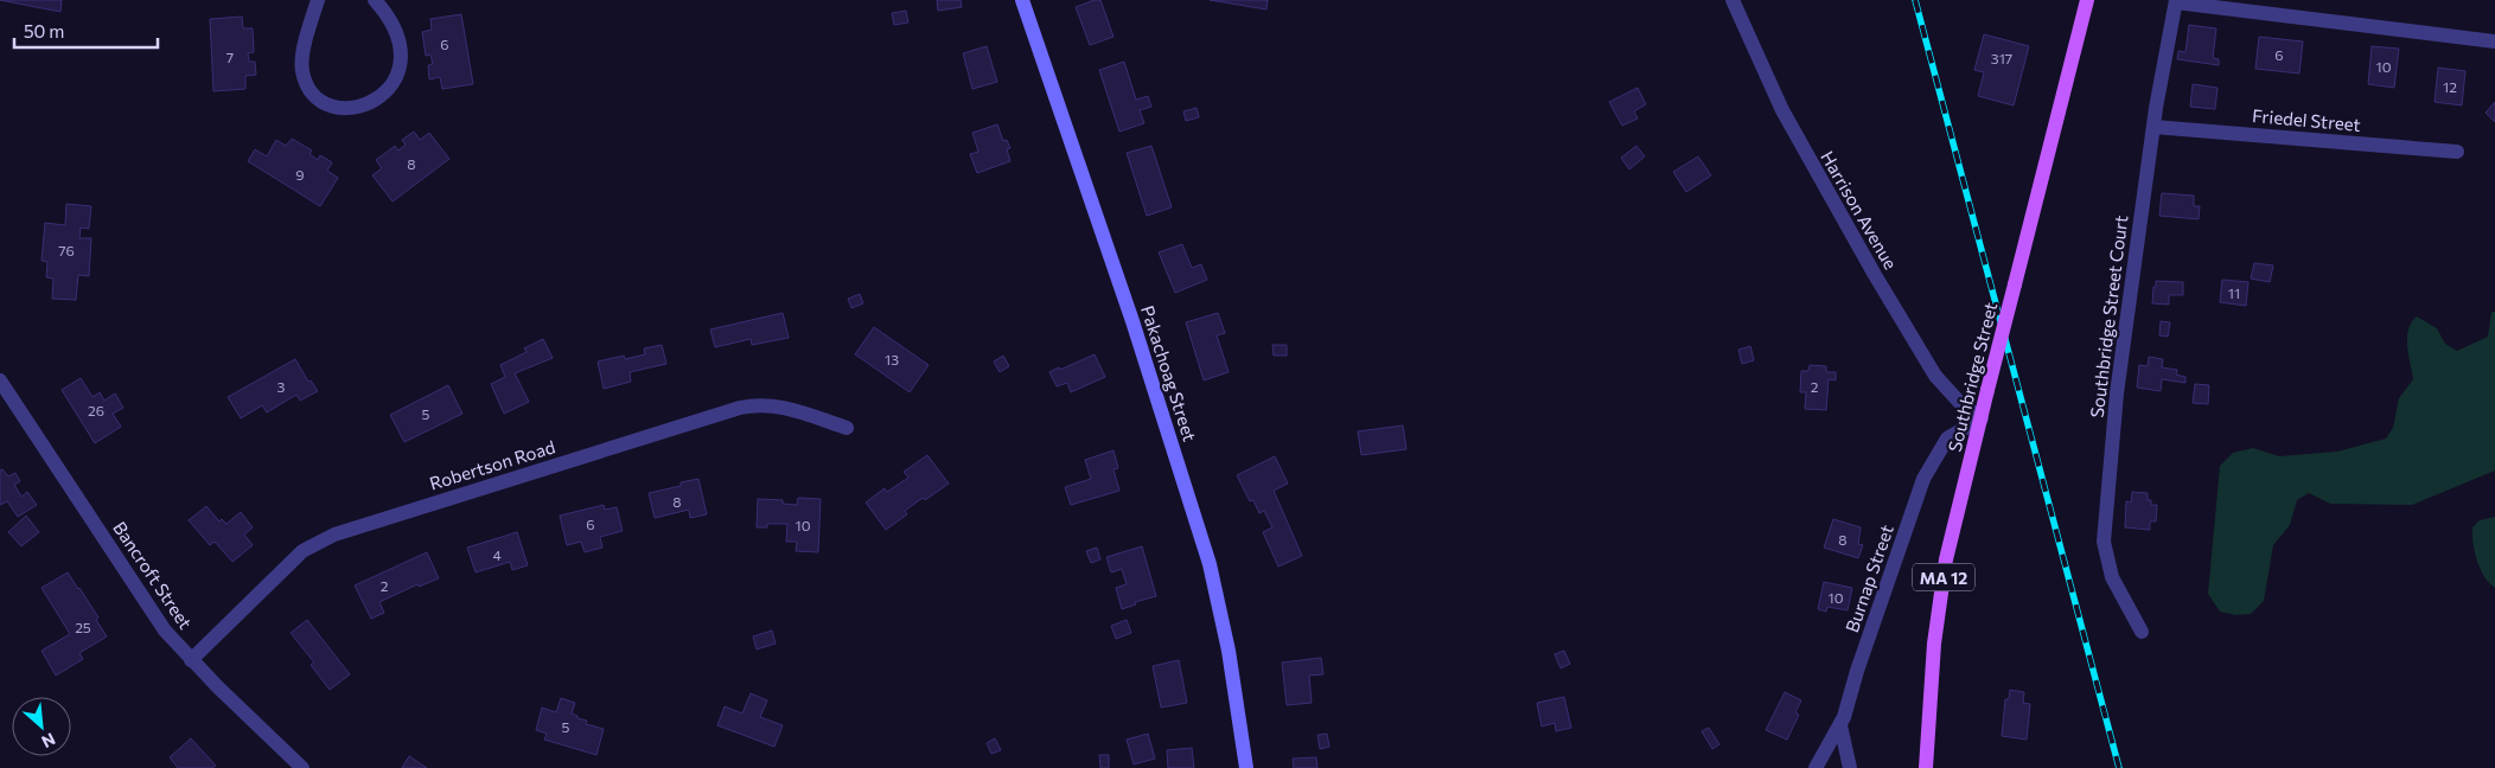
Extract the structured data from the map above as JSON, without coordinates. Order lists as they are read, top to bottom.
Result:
{
  "streets": {
    "main road": ["Southbridge Street", "MA 12"],
    "street": [
      "Friedel Street",
      "Harrison Avenue",
      "Southbridge Street Court",
      "Pakachoag Street",
      "Robertson Road",
      "Bancroft Street",
      "Burnap Street"
    ]
  },
  "crossings": [
    ["Friedel Street", "Southbridge Street Court"],
    ["Harrison Avenue", "Southbridge Street"],
    ["Harrison Avenue", "Burnap Street"],
    ["Southbridge Street", "Burnap Street"],
    ["Robertson Road", "Bancroft Street"]
  ],
  "house_numbers": [
    "6",
    "6",
    "7",
    "317",
    "10",
    "12",
    "8",
    "9",
    "76",
    "11",
    "13",
    "3",
    "2",
    "26",
    "5",
    "8",
    "6",
    "10",
    "8",
    "4",
    "2",
    "10",
    "25",
    "5"
  ],
  "scale_bar": "50 m",
  "north": "bottom right"
}
